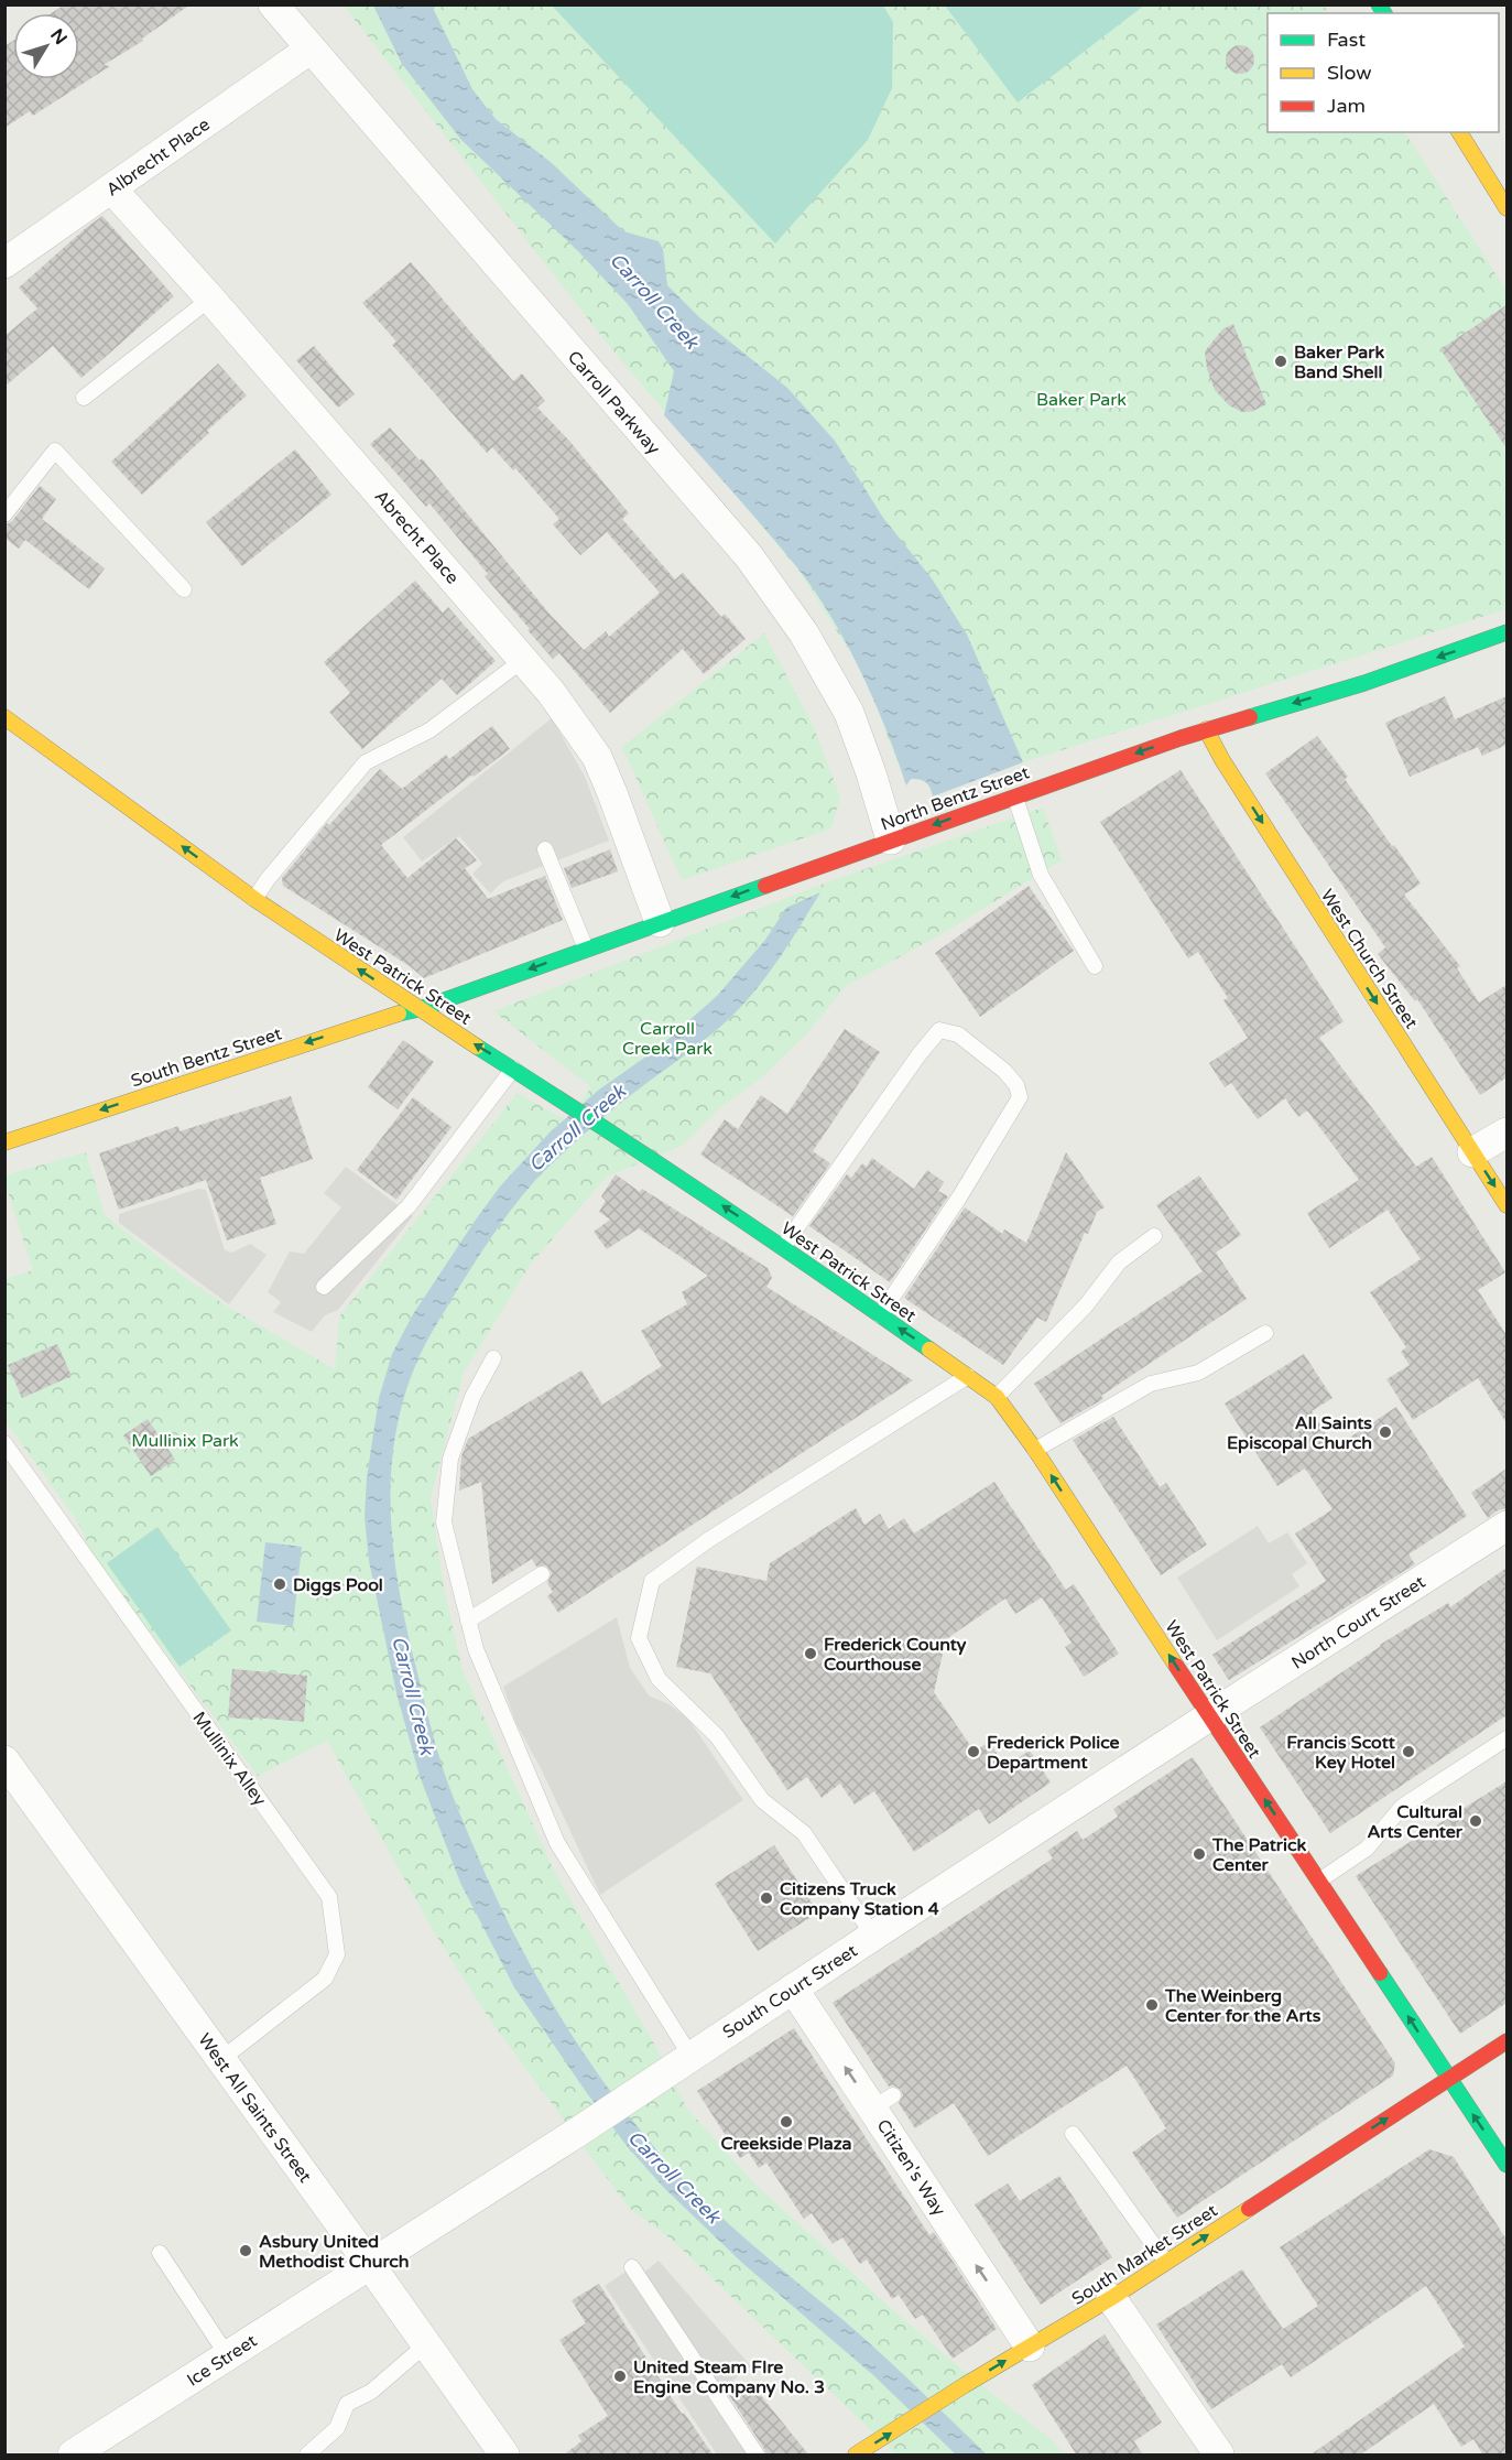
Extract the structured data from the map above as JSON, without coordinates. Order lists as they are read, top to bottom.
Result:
{
  "streets": {
    "main road": [
      "North Bentz Street",
      "West Church Street",
      "West Patrick Street",
      "South Bentz Street",
      "South Market Street"
    ],
    "street": [
      "Albrecht Place",
      "Carroll Parkway",
      "Abrecht Place",
      "North Court Street",
      "South Court Street",
      "West All Saints Street",
      "Citizen's Way",
      "Ice Street"
    ],
    "lane": ["Mullinix Alley"]
  },
  "crossings": [
    ["Albrecht Place", "Carroll Parkway"],
    ["Albrecht Place", "Abrecht Place"],
    ["Carroll Parkway", "North Bentz Street"],
    ["Abrecht Place", "North Bentz Street"],
    ["North Bentz Street", "West Church Street"],
    ["North Bentz Street", "West Patrick Street"],
    ["North Bentz Street", "South Bentz Street"],
    ["West Patrick Street", "South Bentz Street"],
    ["West Patrick Street", "North Court Street"],
    ["West Patrick Street", "South Court Street"],
    ["West Patrick Street", "South Market Street"],
    ["North Court Street", "South Court Street"],
    ["Mullinix Alley", "West All Saints Street"],
    ["South Court Street", "West All Saints Street"],
    ["South Court Street", "Citizen's Way"],
    ["South Court Street", "Ice Street"],
    ["West All Saints Street", "Ice Street"],
    ["Citizen's Way", "South Market Street"]
  ],
  "one_way": [
    "North Bentz Street",
    "West Church Street",
    "West Patrick Street",
    "South Bentz Street",
    "Citizen's Way",
    "South Market Street"
  ],
  "water": ["Carroll Creek"],
  "parks": ["Baker Park", "Carroll Creek Park", "Mullinix Park"],
  "places": [
    "Baker Park Band Shell",
    "All Saints Episcopal Church",
    "Diggs Pool",
    "Frederick County Courthouse",
    "Frederick Police Department",
    "Francis Scott Key Hotel",
    "Cultural Arts Center",
    "The Patrick Center",
    "Citizens Truck Company Station 4",
    "The Weinberg Center for the Arts",
    "Creekside Plaza",
    "Asbury United Methodist Church",
    "United Steam FIre Engine Company No. 3"
  ],
  "legend": ["Fast", "Slow", "Jam"],
  "north": "top right"
}
